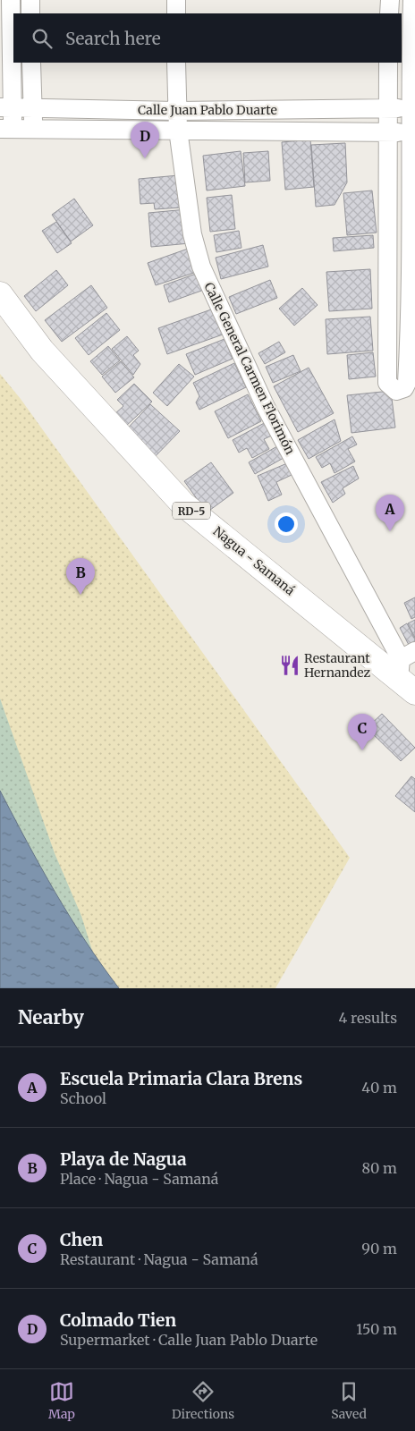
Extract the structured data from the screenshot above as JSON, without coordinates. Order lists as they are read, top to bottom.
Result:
{
  "streets": {
    "main road": ["RD-5", "Nagua - Samaná"],
    "street": ["Calle Juan Pablo Duarte", "Calle General Carmen Florimón"]
  },
  "crossings": [
    ["Calle Juan Pablo Duarte", "Calle General Carmen Florimón"],
    ["Calle General Carmen Florimón", "Nagua - Samaná"]
  ],
  "places": {
    "restaurant": ["Restaurant Hernandez"]
  },
  "page": {
    "search": "Search here",
    "pins": [
      "D",
      "A",
      "B",
      "C"
    ],
    "heading": ["Nearby", "4 results"],
    "list": [
      {
        "mark": "A",
        "name": "Escuela Primaria Clara Brens",
        "note": "School",
        "value": "40 m"
      },
      {
        "mark": "B",
        "name": "Playa de Nagua",
        "note": "Place · Nagua - Samaná",
        "value": "80 m"
      },
      {
        "mark": "C",
        "name": "Chen",
        "note": "Restaurant · Nagua - Samaná",
        "value": "90 m"
      },
      {
        "mark": "D",
        "name": "Colmado Tien",
        "note": "Supermarket · Calle Juan Pablo Duarte",
        "value": "150 m"
      }
    ],
    "nav": ["Map", "Directions", "Saved"]
  }
}
